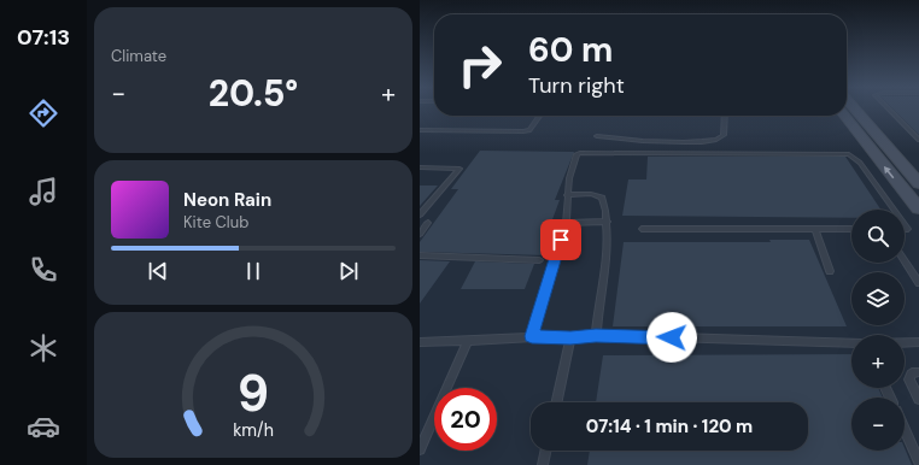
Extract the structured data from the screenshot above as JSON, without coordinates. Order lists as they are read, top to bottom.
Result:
{
  "page": {
    "tabs": "07:13",
    "tile": "Climate",
    "turn": ["60 m", "Turn right"],
    "heat": ["−", "20.5°", "+"],
    "song": ["Neon Rain", "Kite Club"],
    "map_buttons": ["+", "−"],
    "limit": "20",
    "trip": "07:14 · 1 min · 120 m",
    "gauge": ["9", "km/h"]
  }
}
